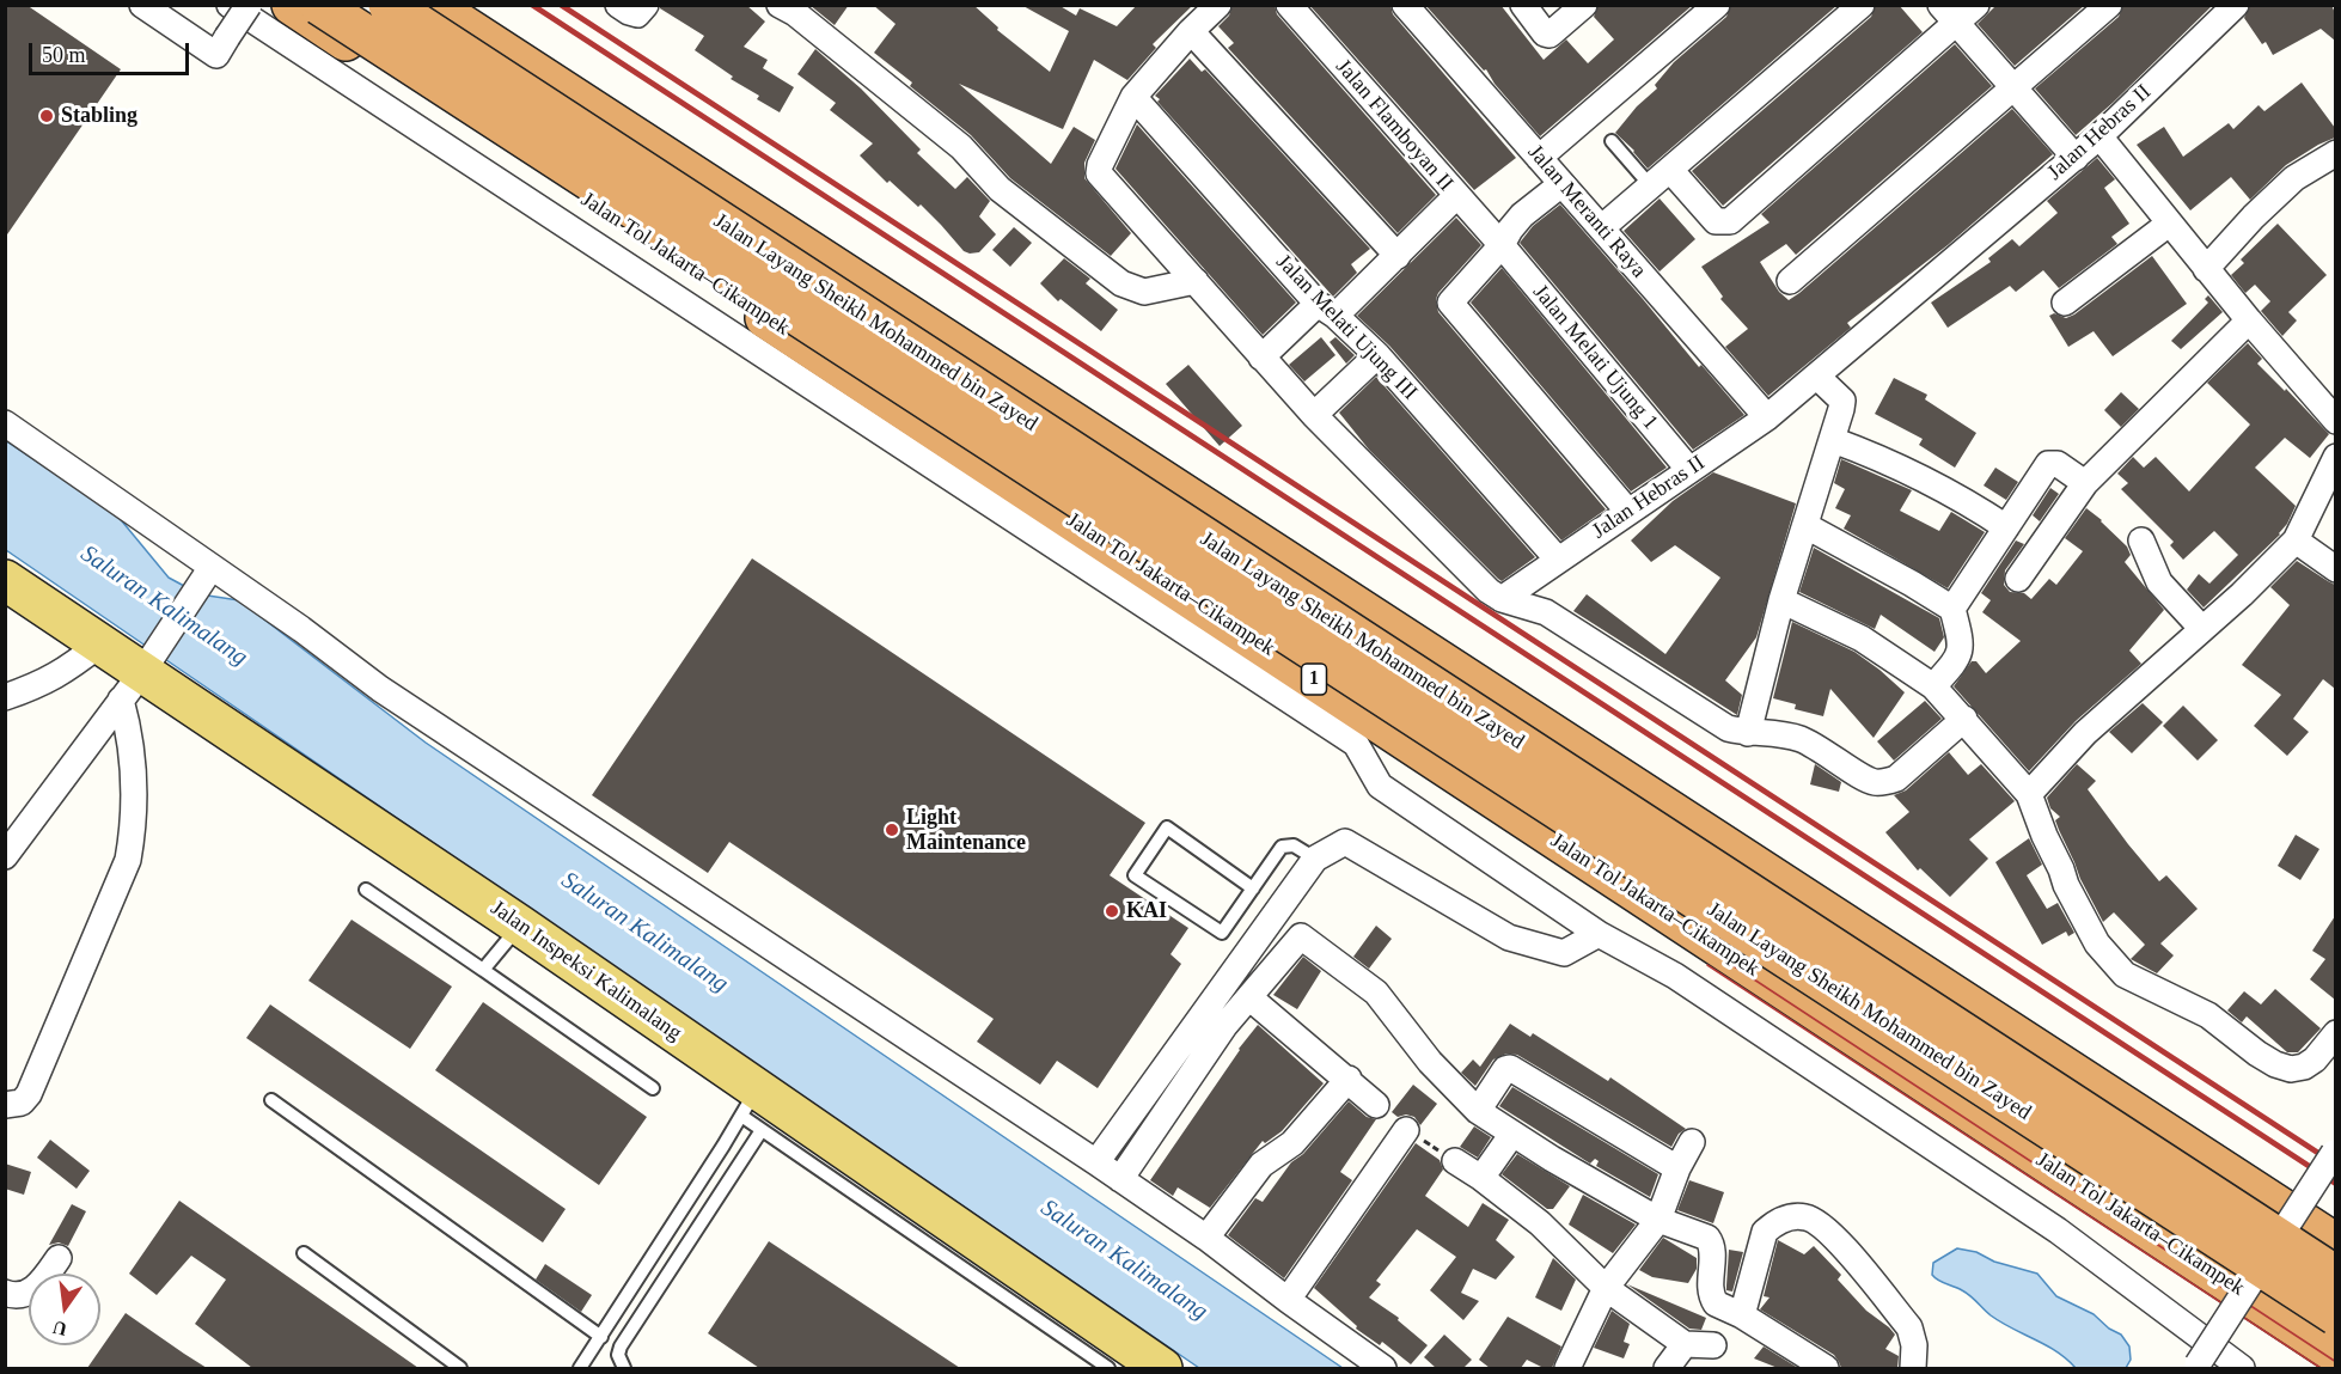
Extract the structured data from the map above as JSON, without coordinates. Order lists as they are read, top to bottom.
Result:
{
  "streets": {
    "highway": ["Jalan Tol Jakarta–Cikampek", "Jalan Layang Sheikh Mohammed bin Zayed", "1"],
    "main road": ["Jalan Inspeksi Kalimalang"],
    "street": [
      "Jalan Flamboyan II",
      "Jalan Hebras II",
      "Jalan Meranti Raya",
      "Jalan Melati Ujung III",
      "Jalan Melati Ujung 1"
    ]
  },
  "crossings": [
    ["Jalan Flamboyan II", "Jalan Melati Ujung 1"],
    ["Jalan Hebras II", "Jalan Meranti Raya"],
    ["Jalan Hebras II", "Jalan Melati Ujung III"],
    ["Jalan Hebras II", "Jalan Melati Ujung 1"]
  ],
  "water": ["Saluran Kalimalang"],
  "places": ["Stabling", "Light Maintenance", "KAI"],
  "scale_bar": "50 m",
  "north": "bottom"
}
